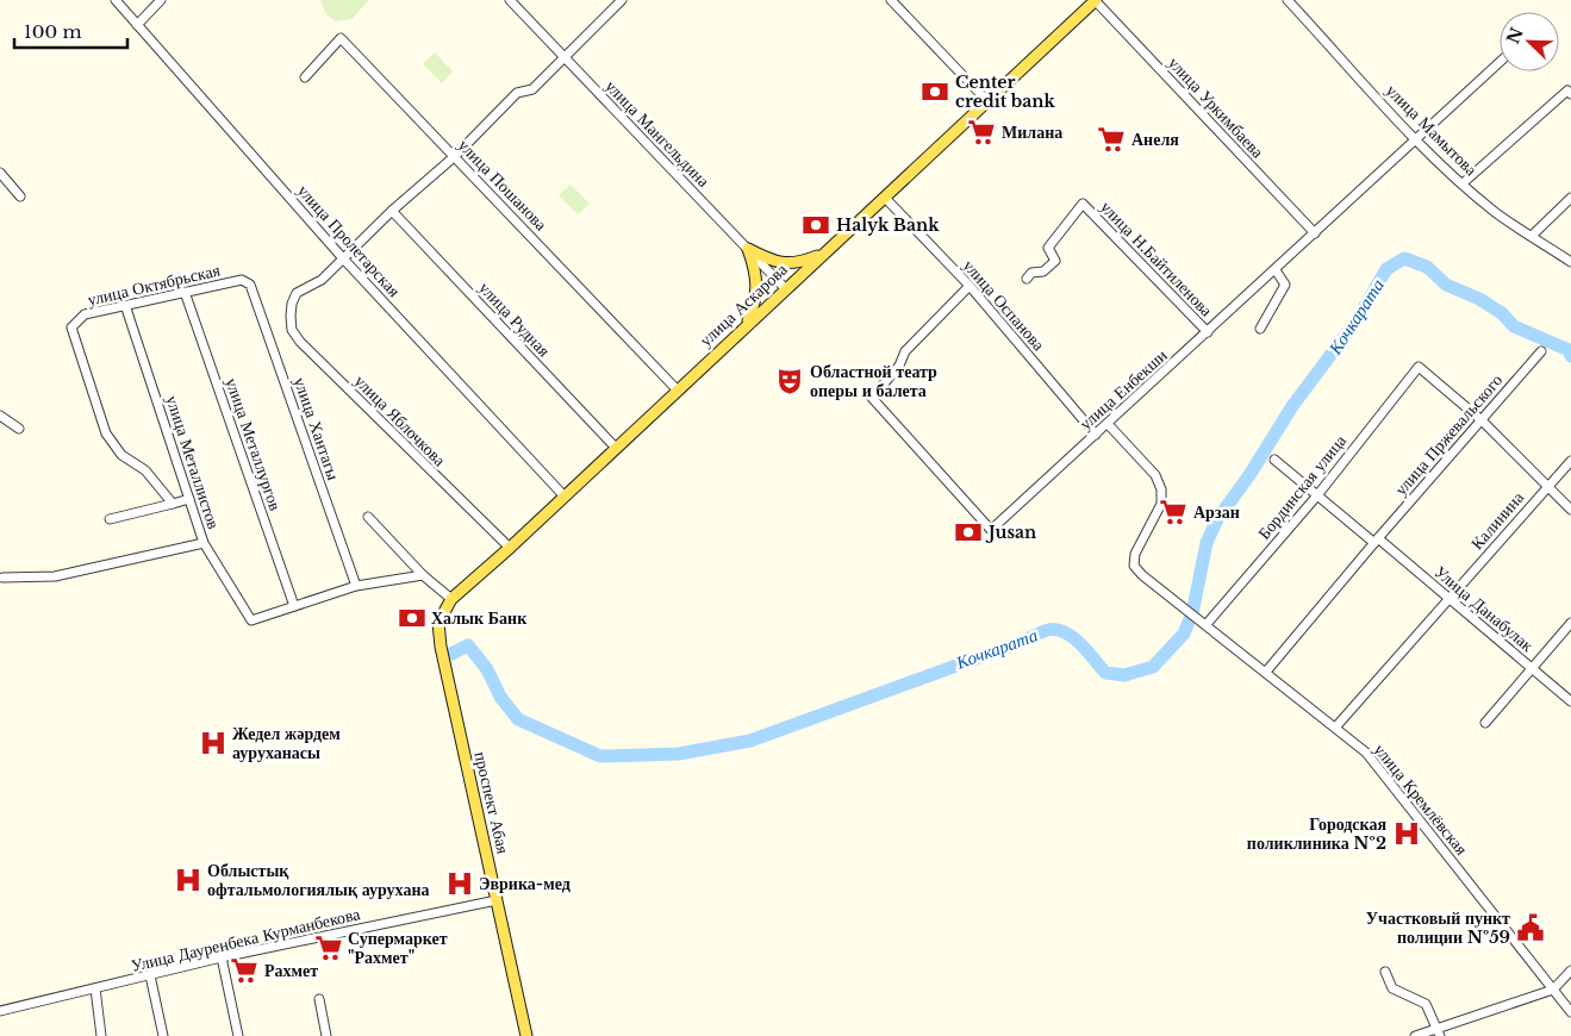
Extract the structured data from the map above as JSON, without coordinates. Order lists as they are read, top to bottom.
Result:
{
  "streets": {
    "main road": ["улица Аскарова", "проспект Абая"],
    "street": [
      "улица Уркимбаева",
      "улица Мамытова",
      "улица Мангельдина",
      "улица Пошанова",
      "улица Пролетарская",
      "улица Н.Байтиленова",
      "улица Октябрьская",
      "улица Оспанова",
      "улица Рудная",
      "улица Енбекши",
      "улица Яблочкова",
      "улица Хантагы",
      "улица Пржевальского",
      "улица Металлургов",
      "улица Металлистов",
      "Бординская улица",
      "Калинина",
      "Улица Данабулак",
      "улица Кремлёвская",
      "Улица Дауренбека Курманбекова"
    ]
  },
  "crossings": [
    ["улица Уркимбаева", "улица Аскарова"],
    ["улица Уркимбаева", "улица Енбекши"],
    ["улица Мамытова", "улица Енбекши"],
    ["улица Мангельдина", "улица Аскарова"],
    ["улица Пошанова", "улица Аскарова"],
    ["улица Пролетарская", "улица Аскарова"],
    ["улица Пролетарская", "улица Яблочкова"],
    ["улица Н.Байтиленова", "улица Енбекши"],
    ["улица Октябрьская", "улица Хантагы"],
    ["улица Октябрьская", "улица Металлургов"],
    ["улица Октябрьская", "улица Металлистов"],
    ["улица Аскарова", "улица Оспанова"],
    ["улица Аскарова", "улица Рудная"],
    ["улица Аскарова", "улица Яблочкова"],
    ["улица Аскарова", "проспект Абая"],
    ["улица Оспанова", "улица Енбекши"],
    ["улица Енбекши", "улица Кремлёвская"],
    ["улица Пржевальского", "Бординская улица"],
    ["улица Пржевальского", "Улица Данабулак"],
    ["улица Пржевальского", "улица Кремлёвская"],
    ["улица Металлургов", "улица Металлистов"],
    ["Бординская улица", "Улица Данабулак"],
    ["Бординская улица", "улица Кремлёвская"],
    ["Калинина", "Улица Данабулак"],
    ["Калинина", "улица Кремлёвская"],
    ["проспект Абая", "Улица Дауренбека Курманбекова"]
  ],
  "water": ["Кочкарата"],
  "places": {
    "bank": [
      "Center credit bank",
      "Halyk Bank",
      "Jusan",
      "Халык Банк"
    ],
    "supermarket": [
      "Милана",
      "Анеля",
      "Арзан",
      "Супермаркет \"Рахмет\"",
      "Рахмет"
    ],
    "theatre": ["Областной театр оперы и балета"],
    "hospital": [
      "Жедел жәрдем ауруханасы",
      "Городская поликлиника №2",
      "Облыстық офтальмологиялық аурухана",
      "Эврика-мед"
    ],
    "public building": ["Участковый пункт полиции №59"]
  },
  "scale_bar": "100 m",
  "north": "top left"
}
